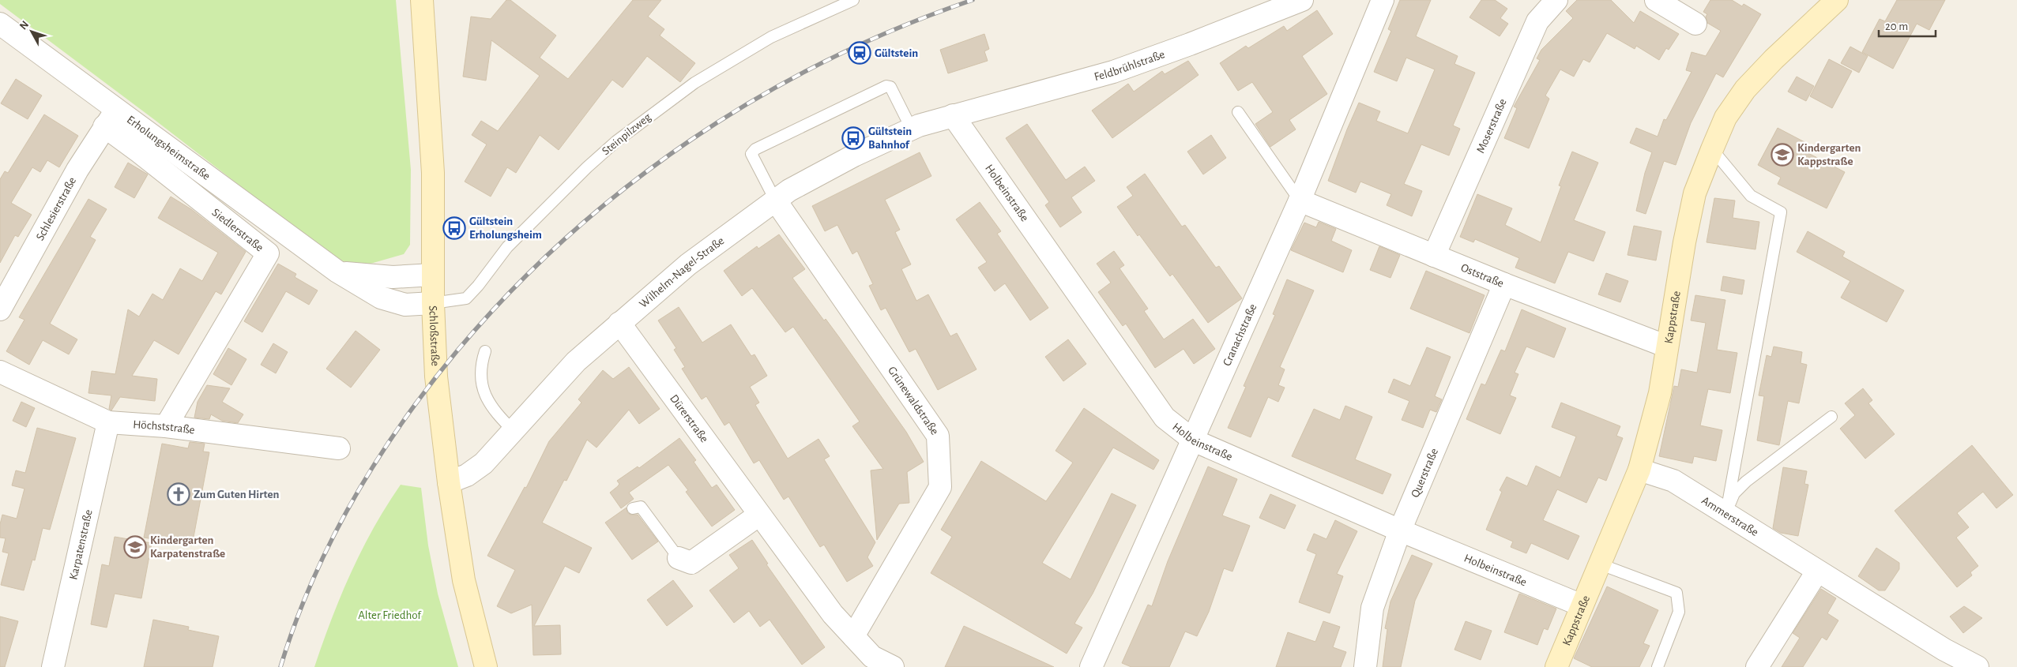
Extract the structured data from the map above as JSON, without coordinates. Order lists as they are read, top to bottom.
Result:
{
  "streets": {
    "street": [
      "Feldbrühlstraße",
      "Moserstraße",
      "Erholungsheimstraße",
      "Holbeinstraße",
      "Schlesierstraße",
      "Siedlerstraße",
      "Wilhelm-Nagel-Straße",
      "Oststraße",
      "Kappstraße",
      "Cranachstraße",
      "Schloßstraße",
      "Grünewaldstraße",
      "Dürerstraße",
      "Höchststraße",
      "Querstraße",
      "Ammerstraße",
      "Karpatenstraße"
    ],
    "lane": ["Steinpilzweg"]
  },
  "crossings": [
    ["Feldbrühlstraße", "Holbeinstraße"],
    ["Feldbrühlstraße", "Wilhelm-Nagel-Straße"],
    ["Moserstraße", "Oststraße"],
    ["Steinpilzweg", "Erholungsheimstraße"],
    ["Steinpilzweg", "Schloßstraße"],
    ["Erholungsheimstraße", "Schlesierstraße"],
    ["Erholungsheimstraße", "Siedlerstraße"],
    ["Erholungsheimstraße", "Schloßstraße"],
    ["Holbeinstraße", "Wilhelm-Nagel-Straße"],
    ["Holbeinstraße", "Kappstraße"],
    ["Holbeinstraße", "Cranachstraße"],
    ["Holbeinstraße", "Querstraße"],
    ["Schlesierstraße", "Siedlerstraße"],
    ["Siedlerstraße", "Höchststraße"],
    ["Wilhelm-Nagel-Straße", "Schloßstraße"],
    ["Wilhelm-Nagel-Straße", "Grünewaldstraße"],
    ["Wilhelm-Nagel-Straße", "Dürerstraße"],
    ["Oststraße", "Kappstraße"],
    ["Oststraße", "Cranachstraße"],
    ["Oststraße", "Querstraße"],
    ["Kappstraße", "Ammerstraße"],
    ["Grünewaldstraße", "Dürerstraße"],
    ["Höchststraße", "Karpatenstraße"]
  ],
  "parks": ["Alter Friedhof"],
  "places": {
    "station": ["Gültstein"],
    "bus stop": ["Gültstein Bahnhof", "Gültstein Erholungsheim"],
    "school or university": ["Kindergarten Kappstraße", "Kindergarten Karpatenstraße"],
    "church": ["Zum Guten Hirten"]
  },
  "scale_bar": "20 m",
  "north": "top left"
}
